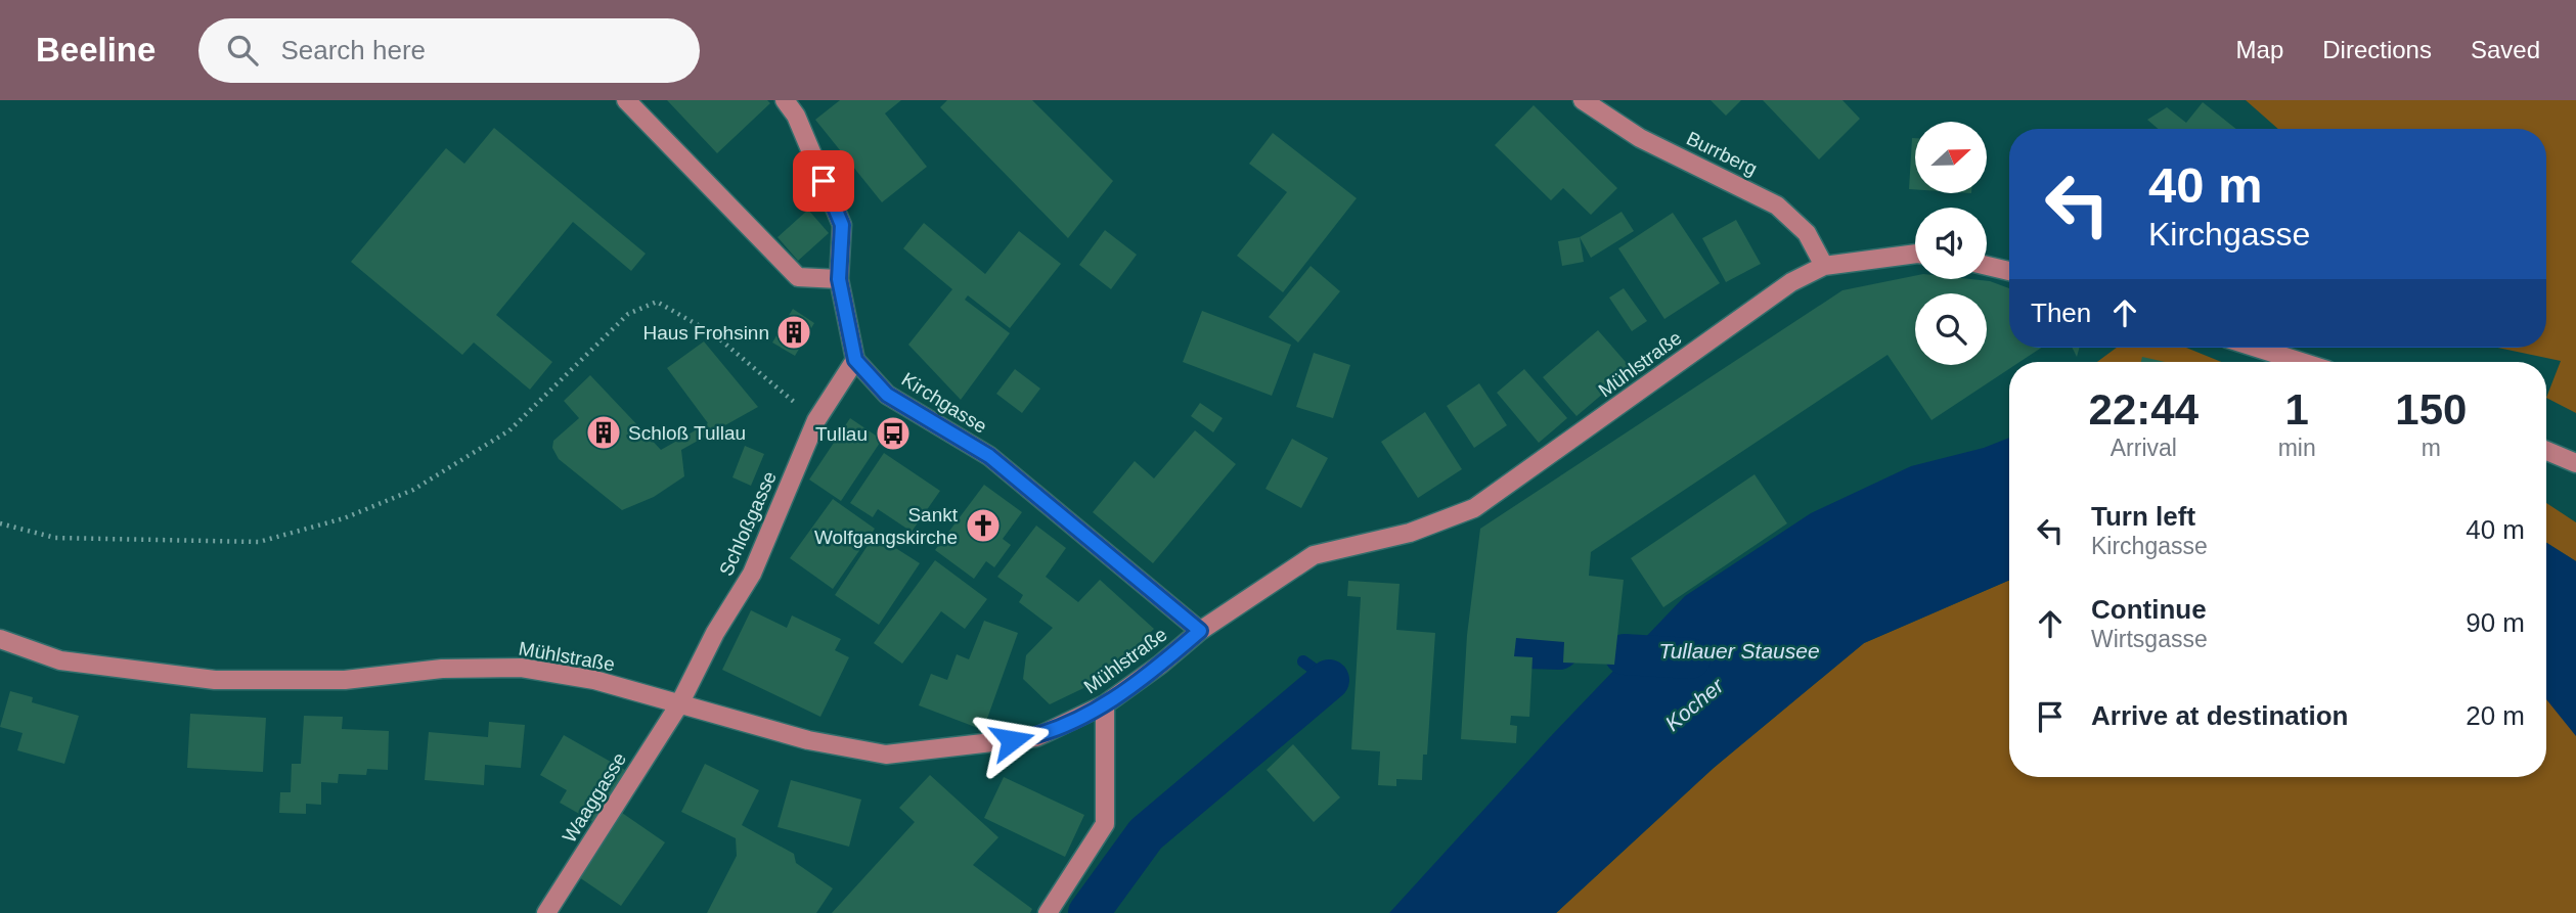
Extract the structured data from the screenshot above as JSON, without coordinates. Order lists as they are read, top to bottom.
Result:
{
  "streets": {
    "street": [
      "Burrberg",
      "Mühlstraße",
      "Kirchgasse",
      "Schloßgasse",
      "Waaggasse"
    ]
  },
  "crossings": [
    ["Burrberg", "Mühlstraße"],
    ["Mühlstraße", "Kirchgasse"],
    ["Mühlstraße", "Schloßgasse"],
    ["Mühlstraße", "Waaggasse"],
    ["Kirchgasse", "Schloßgasse"],
    ["Schloßgasse", "Waaggasse"]
  ],
  "water": ["Tullauer Stausee", "Kocher"],
  "places": {
    "building": ["Haus Frohsinn", "Schloß Tullau"],
    "bus stop": ["Tullau"],
    "church": ["Sankt Wolfgangskirche"]
  },
  "north": "right",
  "page": {
    "header": "Beeline",
    "search": "Search here",
    "nav": ["Map", "Directions", "Saved"],
    "turn": ["40 m", "Kirchgasse"],
    "then": "Then",
    "eta": [
      "22:44",
      "Arrival",
      "1",
      "min",
      "150",
      "m"
    ],
    "list": [
      {
        "name": "Turn left",
        "note": "Kirchgasse",
        "value": "40 m"
      },
      {
        "name": "Continue",
        "note": "Wirtsgasse",
        "value": "90 m"
      },
      {
        "name": "Arrive at destination",
        "value": "20 m"
      }
    ]
  }
}
